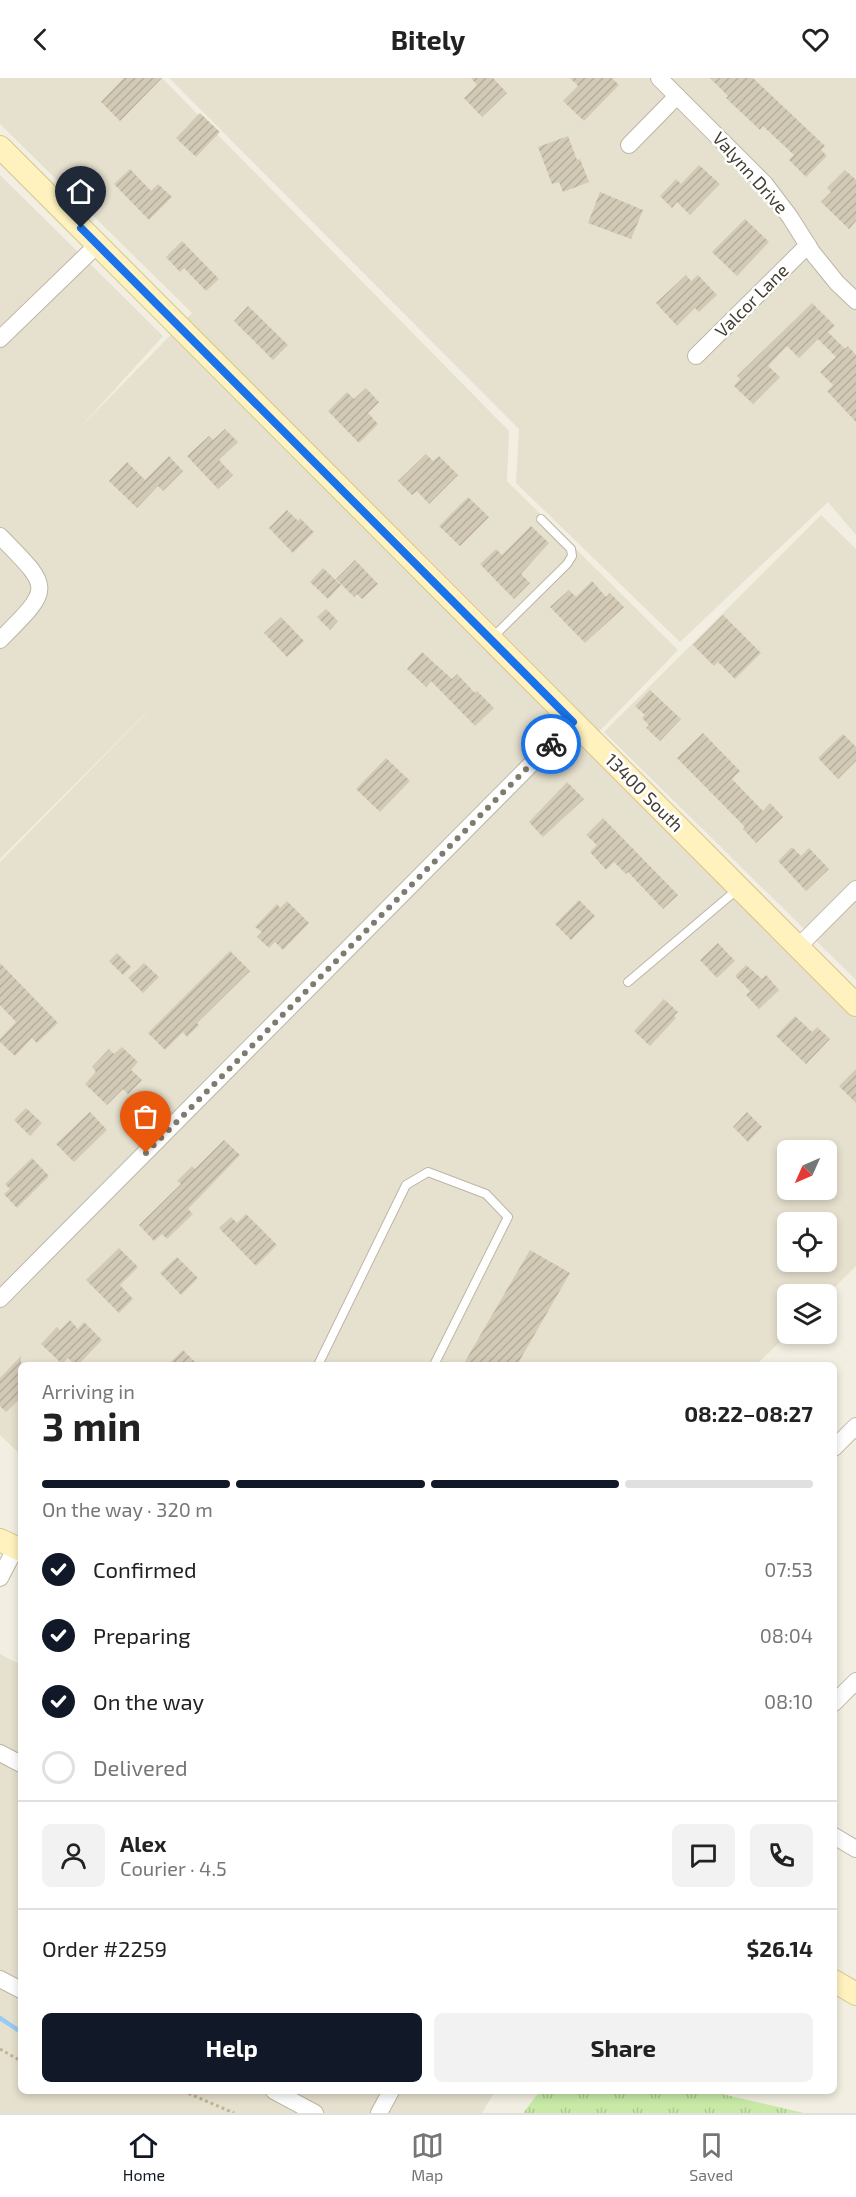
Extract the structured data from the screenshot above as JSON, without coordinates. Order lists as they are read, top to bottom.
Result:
{
  "streets": {
    "street": ["Valynn Drive", "Valcor Lane", "13400 South"]
  },
  "crossings": [
    ["Valynn Drive", "Valcor Lane"]
  ],
  "north": "bottom left",
  "page": {
    "header": "Bitely",
    "heading": ["3 min", "Arriving in", "08:22–08:27"],
    "panel": [
      "Alex",
      "Courier · 4.5",
      "Order #2259",
      "$26.14"
    ],
    "bar": "On the way · 320 m",
    "list": [
      ["Confirmed", "07:53"],
      ["Preparing", "08:04"],
      ["On the way", "08:10"],
      "Delivered"
    ],
    "buttons": ["Help", "Share"],
    "tabs": ["Home", "Map", "Saved"]
  }
}
